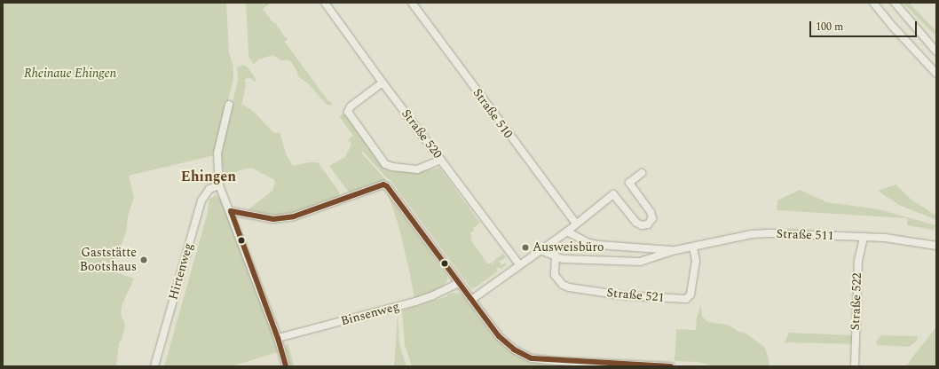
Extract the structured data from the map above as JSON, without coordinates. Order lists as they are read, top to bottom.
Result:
{
  "streets": {
    "street": [
      "Straße 510",
      "Straße 520",
      "Straße 511",
      "Hirtenweg",
      "Straße 521",
      "Straße 522",
      "Binsenweg"
    ]
  },
  "crossings": [
    ["Straße 511", "Straße 521"],
    ["Straße 511", "Straße 522"]
  ],
  "districts": ["Ehingen"],
  "parks": ["Rheinaue Ehingen"],
  "places": ["Ausweisbüro", "Gaststätte Bootshaus"],
  "scale_bar": "100 m"
}
